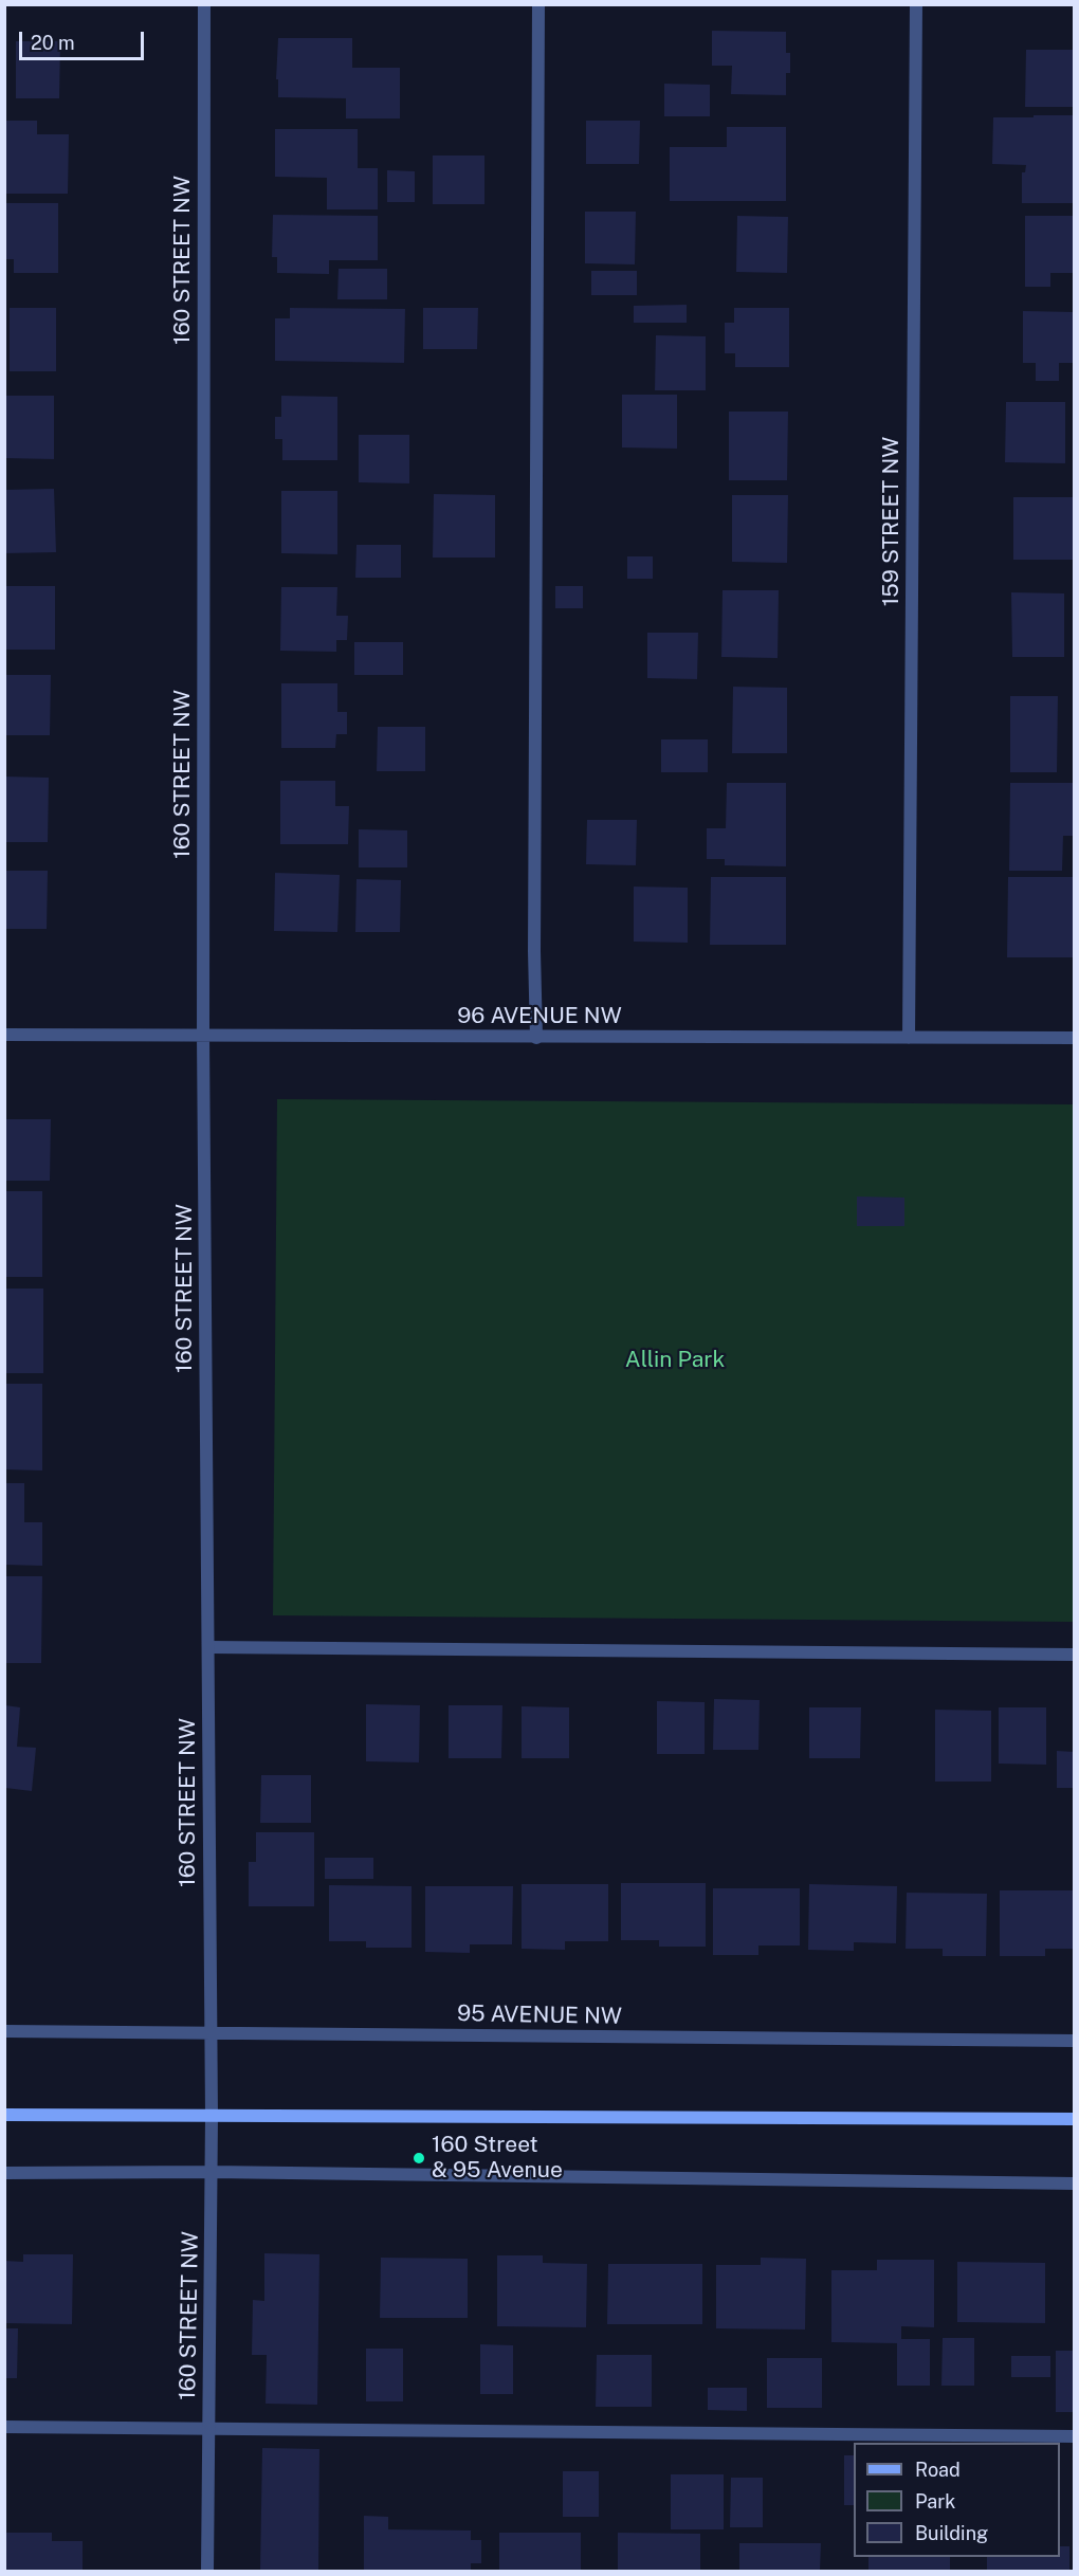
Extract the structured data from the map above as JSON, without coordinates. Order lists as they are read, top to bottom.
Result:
{
  "streets": {
    "street": [
      "160 STREET NW",
      "159 STREET NW",
      "96 AVENUE NW",
      "95 AVENUE NW"
    ]
  },
  "crossings": [
    ["160 STREET NW", "96 AVENUE NW"],
    ["160 STREET NW", "95 AVENUE NW"],
    ["159 STREET NW", "96 AVENUE NW"]
  ],
  "parks": ["Allin Park"],
  "places": ["160 Street & 95 Avenue"],
  "legend": ["Road", "Park", "Building"],
  "scale_bar": "20 m"
}
